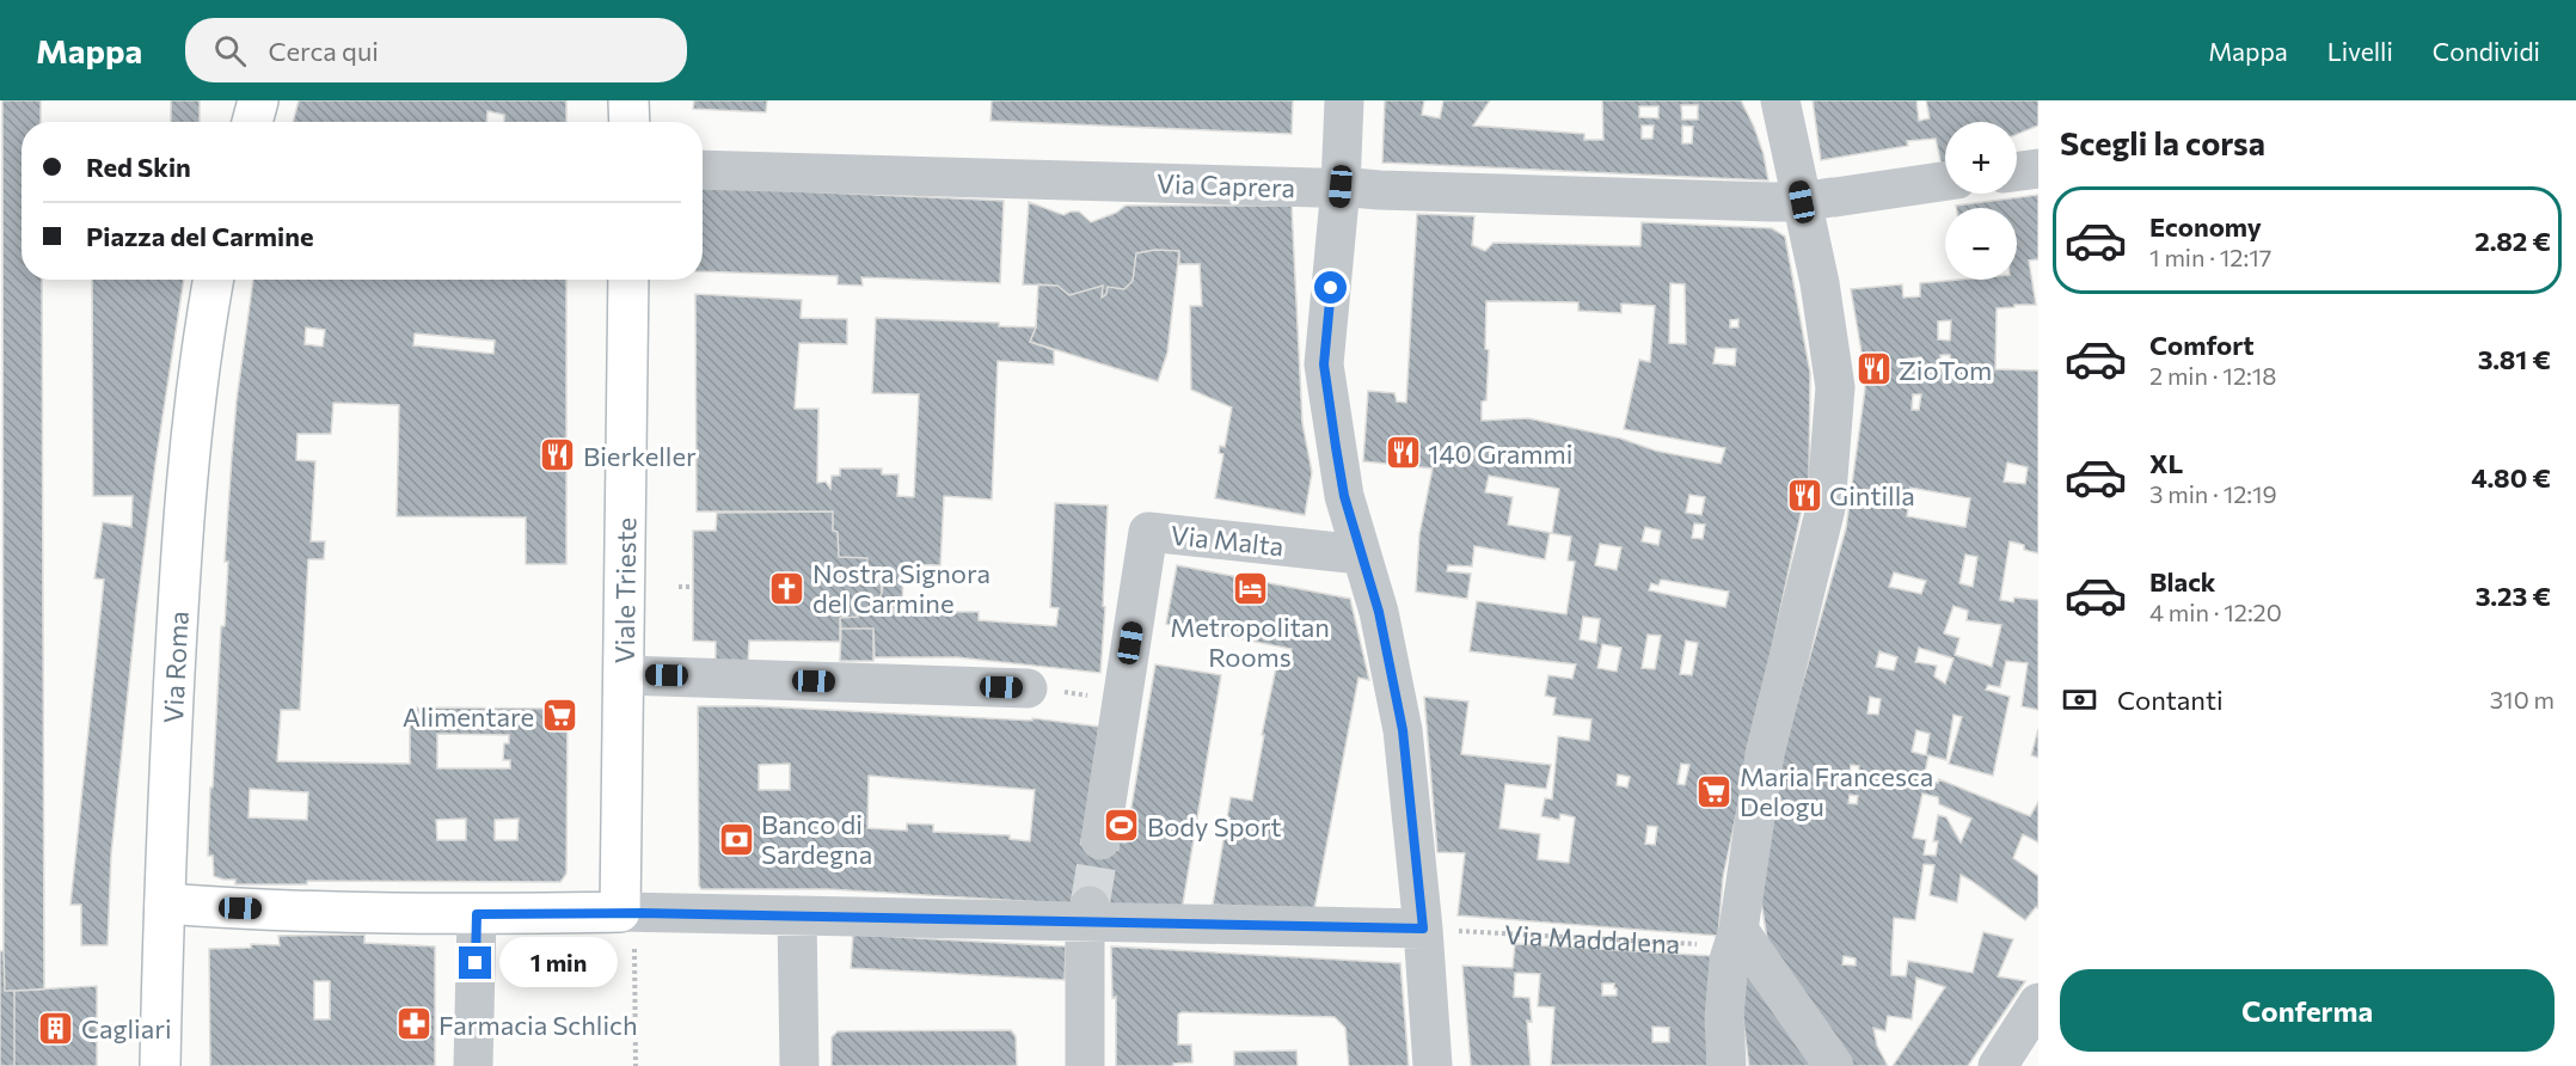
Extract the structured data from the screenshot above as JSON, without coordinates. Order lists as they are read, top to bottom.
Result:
{
  "streets": {
    "main road": ["Viale Trieste", "Via Roma"],
    "street": ["Via Caprera", "Via Malta"],
    "path": ["Via Maddalena"]
  },
  "places": {
    "restaurant": [
      "ZioTom",
      "140 Grammi",
      "Bierkeller",
      "Gintilla"
    ],
    "church": ["Nostra Signora del Carmine"],
    "hotel": ["Metropolitan Rooms"],
    "supermarket": ["Alimentare", "Maria Francesca Delogu"],
    "sports": ["Body Sport"],
    "bank": ["Banco di Sardegna"],
    "pharmacy": ["Farmacia Schlich"],
    "building": ["Cagliari"]
  },
  "page": {
    "header": "Mappa",
    "search": "Cerca qui",
    "nav": ["Mappa", "Livelli", "Condividi"],
    "heading": "Scegli la corsa",
    "map_buttons": ["+", "−"],
    "banner": ["Red Skin", "Piazza del Carmine"],
    "list": [
      {
        "name": "Economy",
        "note": "1 min · 12:17",
        "value": "2.82 €"
      },
      {
        "name": "Comfort",
        "note": "2 min · 12:18",
        "value": "3.81 €"
      },
      {
        "name": "XL",
        "note": "3 min · 12:19",
        "value": "4.80 €"
      },
      {
        "name": "Black",
        "note": "4 min · 12:20",
        "value": "3.23 €"
      }
    ],
    "pay": ["Contanti", "310 m"],
    "bubble": "1 min",
    "buttons": "Conferma"
  }
}
